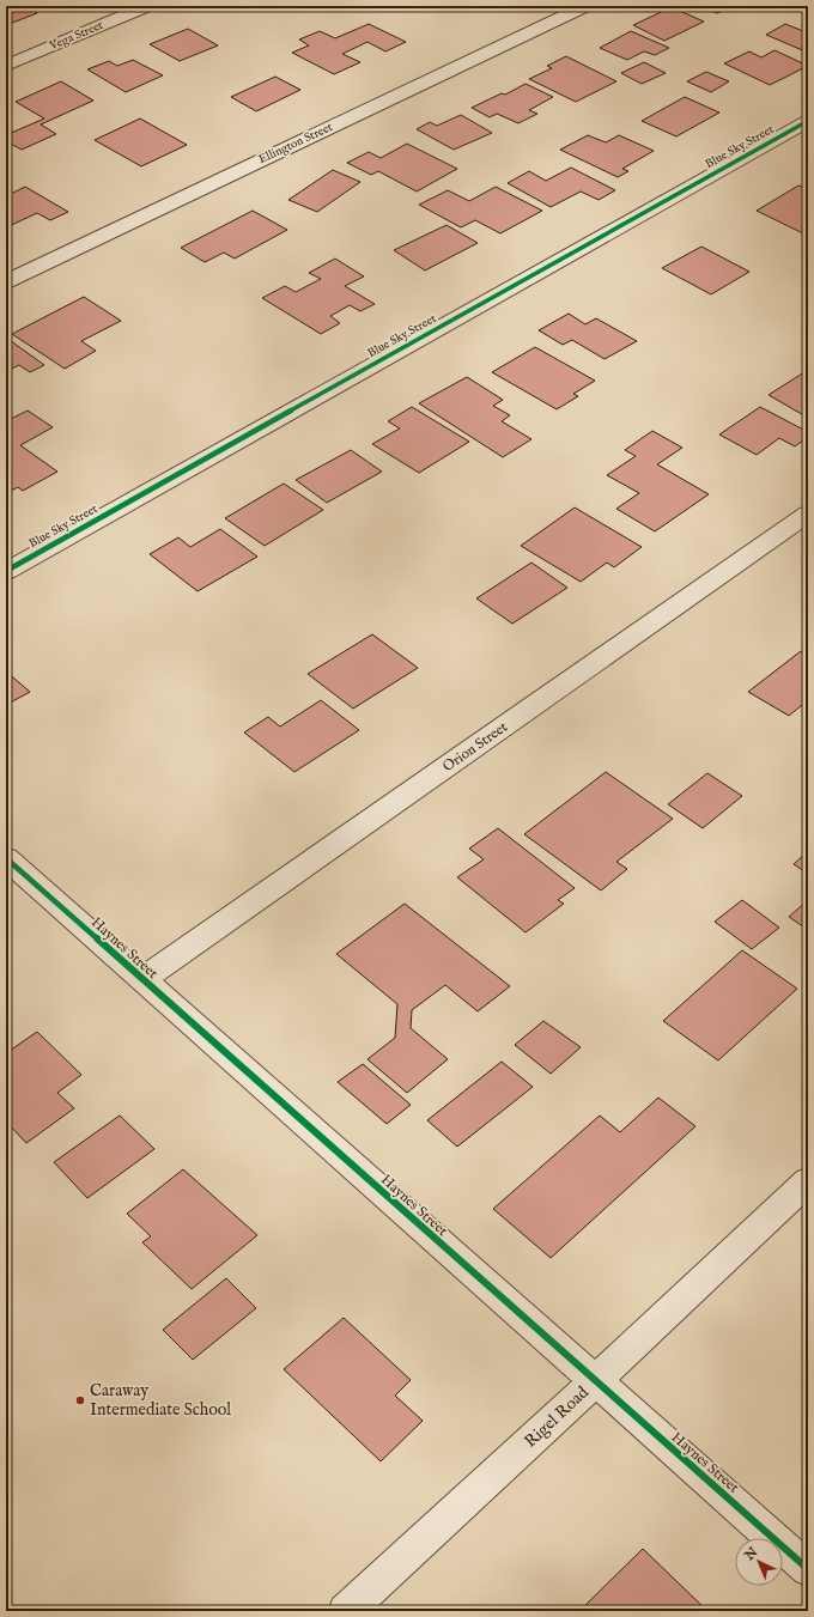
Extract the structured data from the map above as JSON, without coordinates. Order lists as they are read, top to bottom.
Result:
{
  "streets": {
    "street": [
      "Vega Street",
      "Ellington Street",
      "Blue Sky Street",
      "Orion Street",
      "Haynes Street",
      "Rigel Road"
    ]
  },
  "crossings": [
    ["Orion Street", "Haynes Street"],
    ["Haynes Street", "Rigel Road"]
  ],
  "places": ["Caraway Intermediate School"],
  "north": "top left"
}
